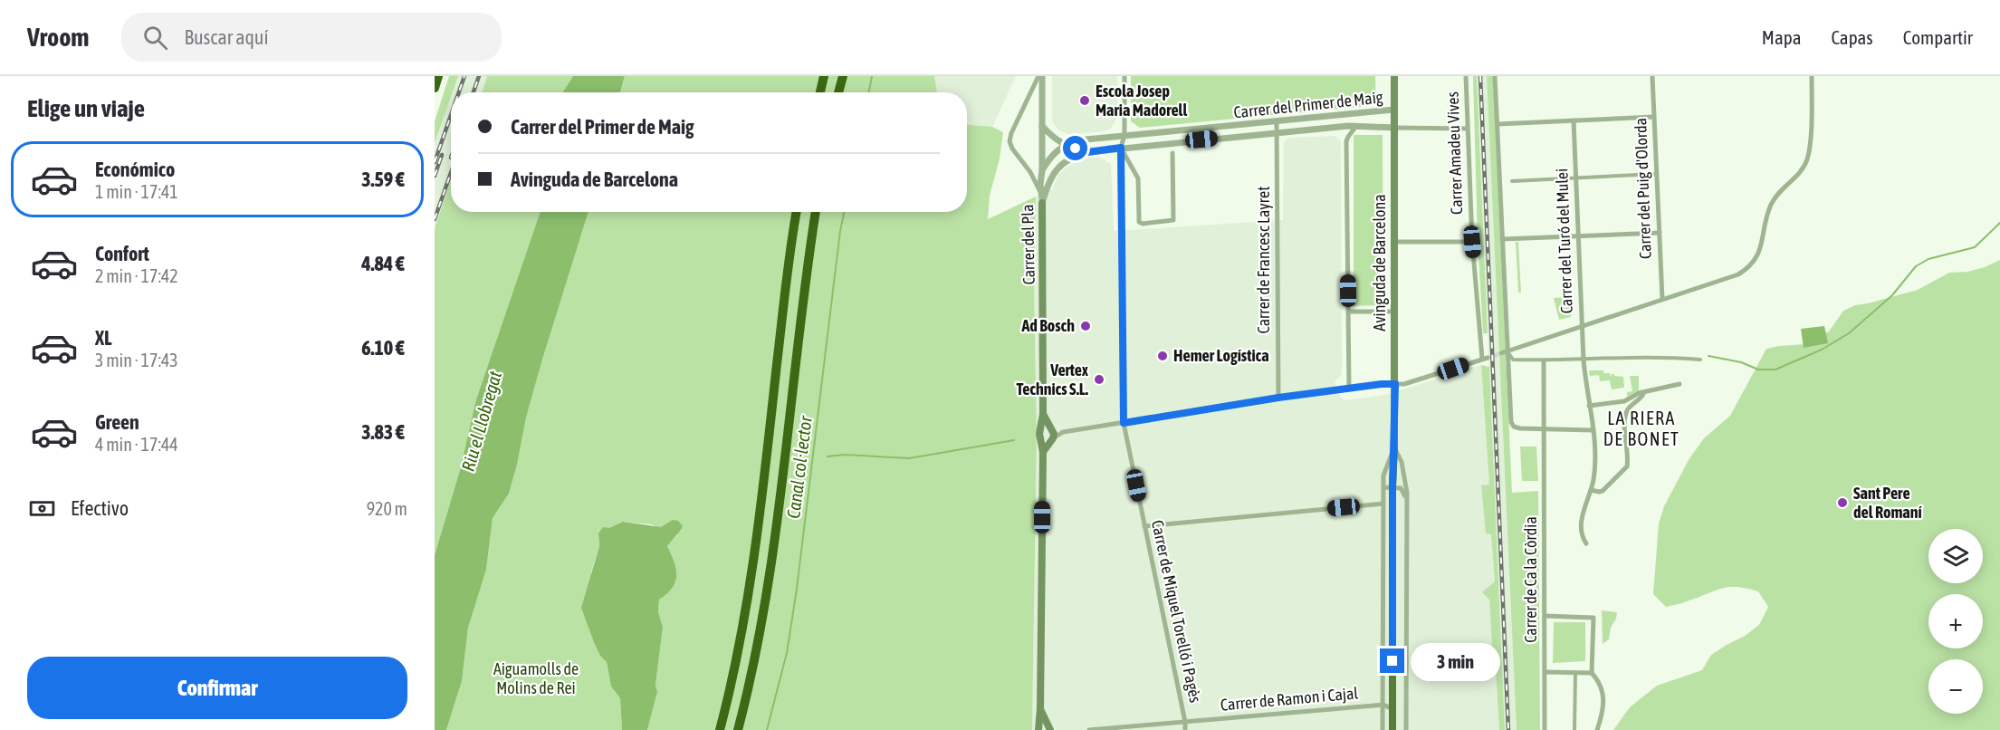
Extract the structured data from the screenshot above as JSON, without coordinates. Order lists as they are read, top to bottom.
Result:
{
  "streets": {
    "main road": ["Carrer del Pla", "Avinguda de Barcelona"],
    "street": [
      "Carrer del Primer de Maig",
      "Carrer Amadeu Vives",
      "Carrer del Puig d'Olorda",
      "Carrer del Turó del Mulei",
      "Carrer de Francesc Layret",
      "Carrer de Ca la Còrdia",
      "Carrer de Miquel Torelló i Pagès",
      "Carrer de Ramon i Cajal"
    ]
  },
  "crossings": [
    ["Carrer del Primer de Maig", "Carrer del Pla"],
    ["Carrer del Primer de Maig", "Carrer de Francesc Layret"],
    ["Carrer del Primer de Maig", "Avinguda de Barcelona"],
    ["Carrer del Primer de Maig", "Carrer de Miquel Torelló i Pagès"],
    ["Carrer Amadeu Vives", "Avinguda de Barcelona"],
    ["Avinguda de Barcelona", "Carrer de Ramon i Cajal"],
    ["Carrer de Miquel Torelló i Pagès", "Carrer de Ramon i Cajal"]
  ],
  "districts": ["LA RIERA DE BONET"],
  "water": ["Riu el Llobregat", "Canal col·lector"],
  "parks": ["Aiguamolls de Molins de Rei"],
  "places": [
    "Escola Josep Maria Madorell",
    "Ad Bosch",
    "Hemer Logística",
    "Vertex Technics S.L.",
    "Sant Pere del Romaní"
  ],
  "page": {
    "header": "Vroom",
    "search": "Buscar aquí",
    "nav": ["Mapa", "Capas", "Compartir"],
    "heading": "Elige un viaje",
    "banner": ["Carrer del Primer de Maig", "Avinguda de Barcelona"],
    "list": [
      {
        "name": "Económico",
        "note": "1 min · 17:41",
        "value": "3.59 €"
      },
      {
        "name": "Confort",
        "note": "2 min · 17:42",
        "value": "4.84 €"
      },
      {
        "name": "XL",
        "note": "3 min · 17:43",
        "value": "6.10 €"
      },
      {
        "name": "Green",
        "note": "4 min · 17:44",
        "value": "3.83 €"
      }
    ],
    "pay": ["Efectivo", "920 m"],
    "map_buttons": ["+", "−"],
    "bubble": "3 min",
    "buttons": "Confirmar"
  }
}
